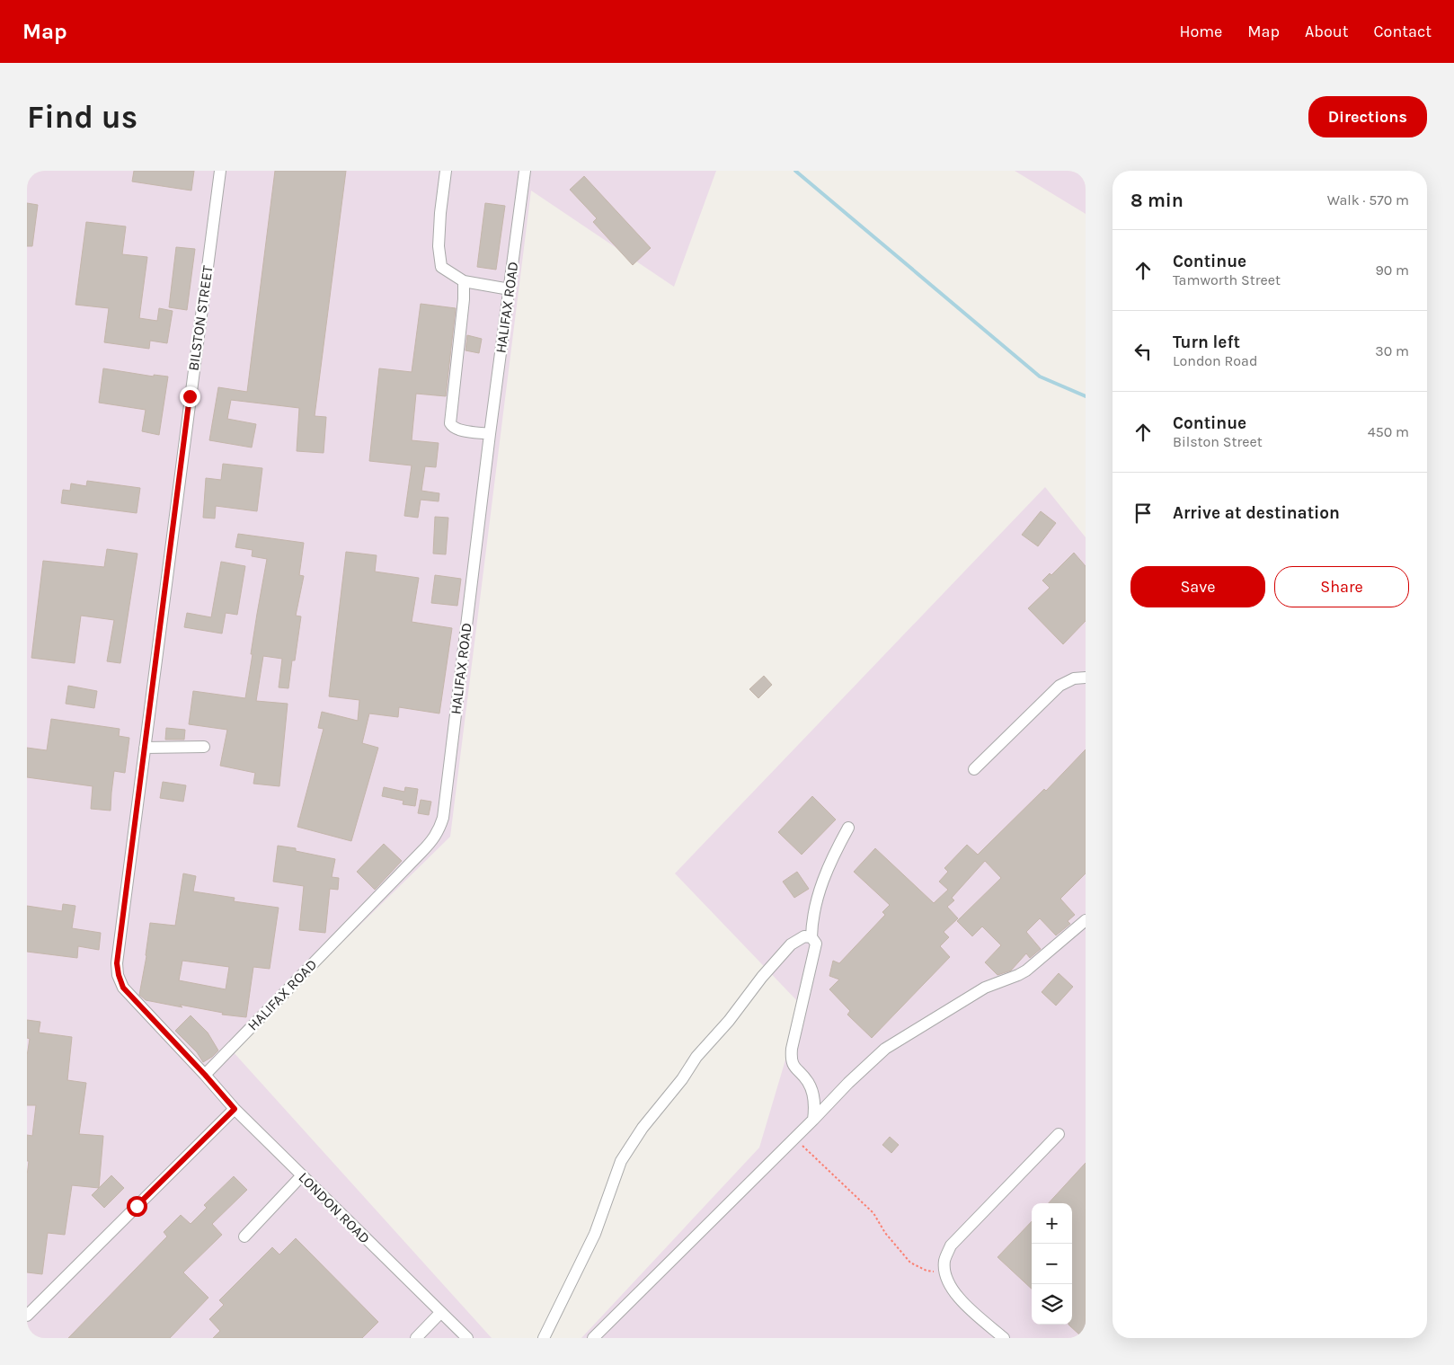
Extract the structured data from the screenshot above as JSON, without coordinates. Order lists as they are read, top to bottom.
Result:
{
  "streets": {
    "street": ["HALIFAX ROAD", "BILSTON STREET", "LONDON ROAD"]
  },
  "crossings": [
    ["HALIFAX ROAD", "BILSTON STREET"],
    ["HALIFAX ROAD", "LONDON ROAD"],
    ["BILSTON STREET", "LONDON ROAD"]
  ],
  "page": {
    "header": "Map",
    "nav": [
      "Home",
      "Map",
      "About",
      "Contact"
    ],
    "buttons": [
      "Directions",
      ["Save", "Share"]
    ],
    "title": "Find us",
    "heading": ["8 min", "Walk · 570 m"],
    "list": [
      ["Continue", "Tamworth Street", "90 m"],
      ["Turn left", "London Road", "30 m"],
      ["Continue", "Bilston Street", "450 m"],
      "Arrive at destination"
    ],
    "map_buttons": ["+", "−"]
  }
}
